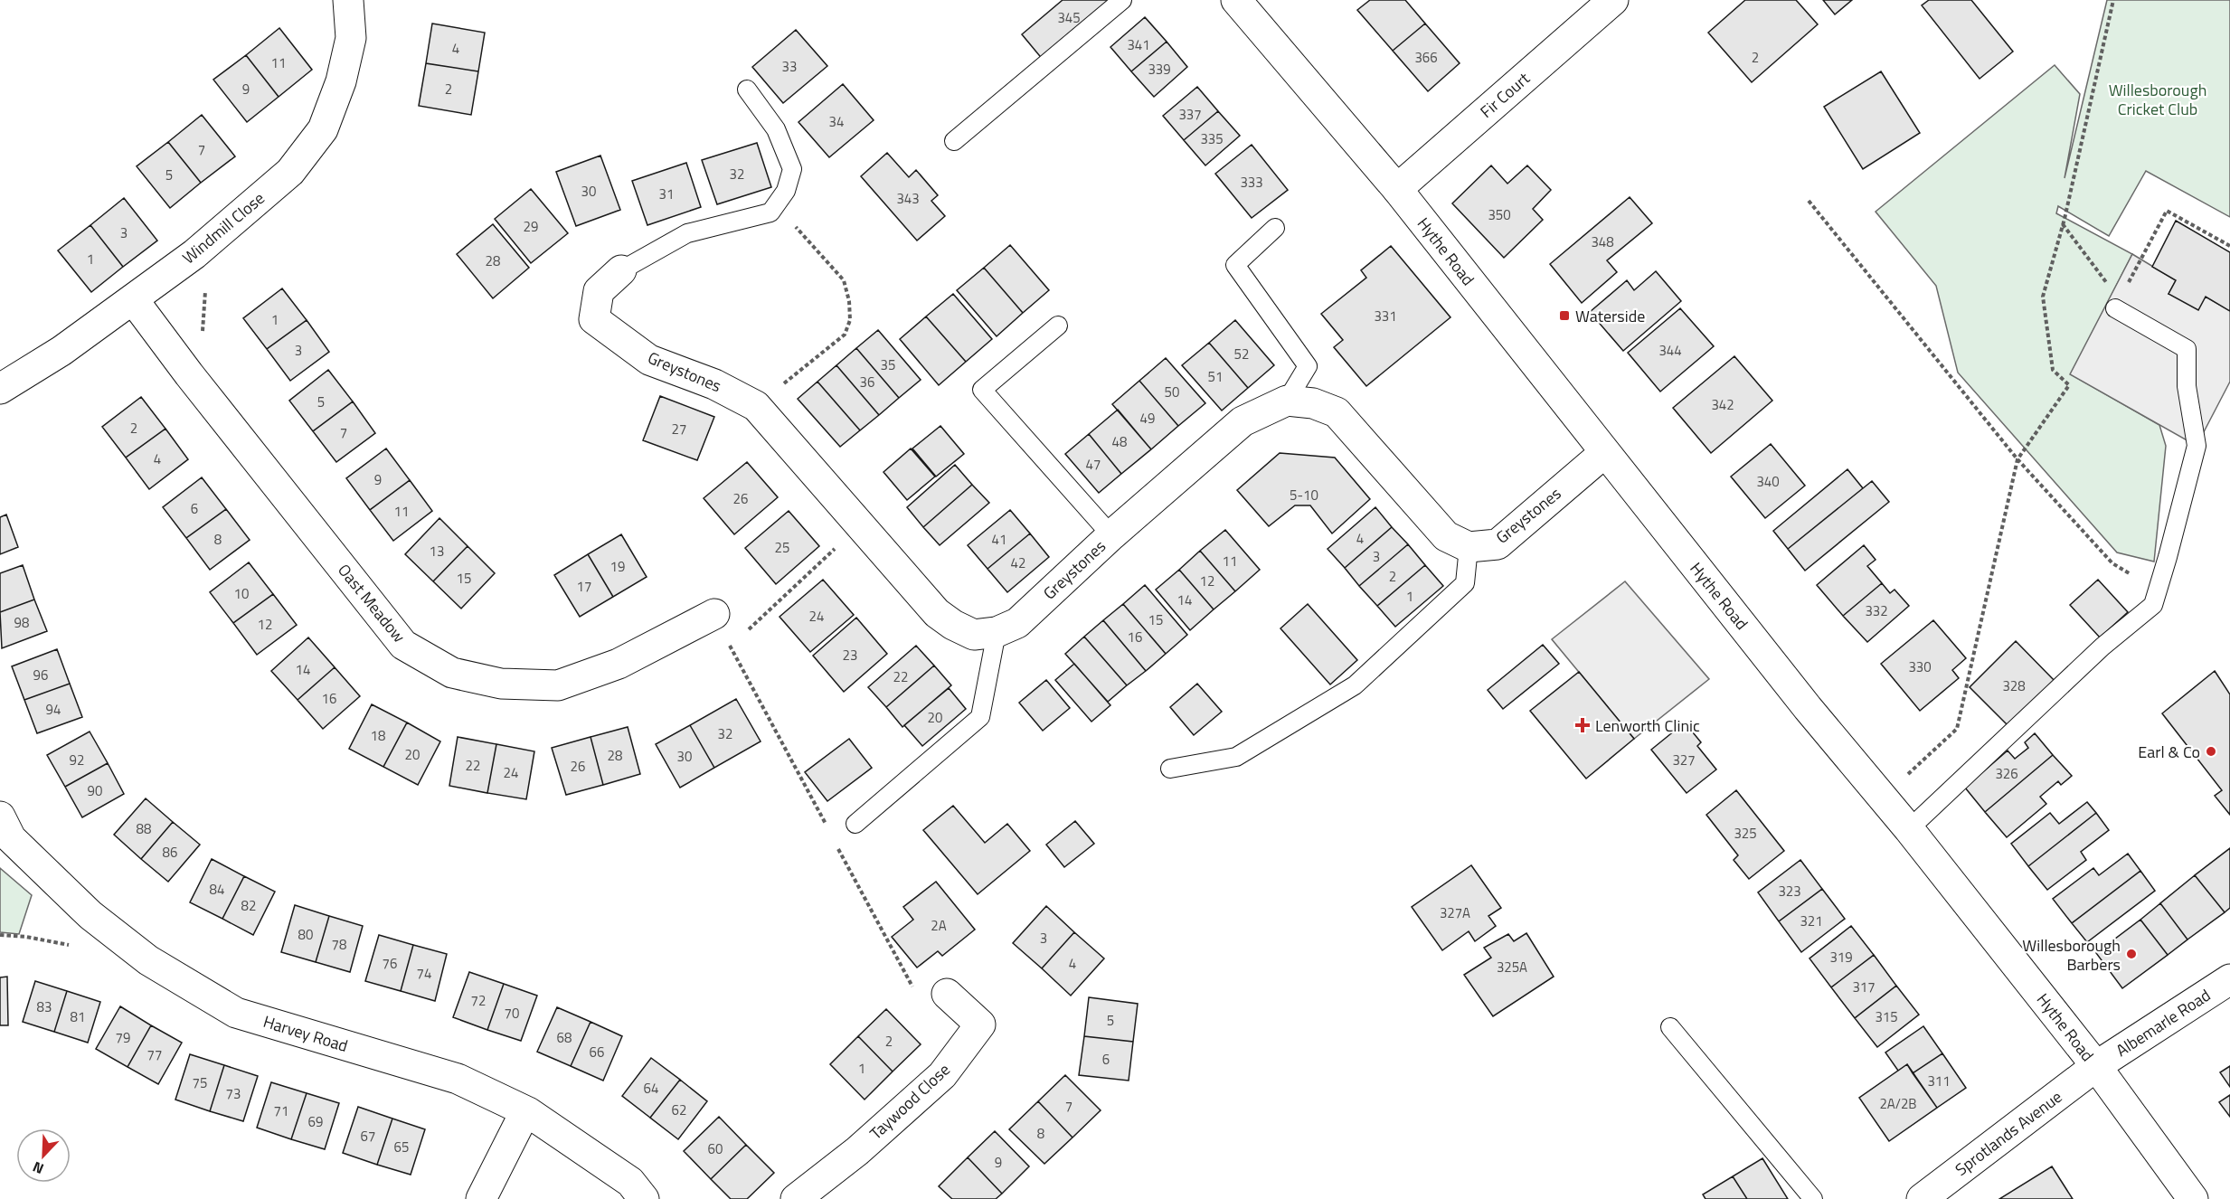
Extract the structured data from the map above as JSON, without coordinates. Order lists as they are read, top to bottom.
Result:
{
  "streets": {
    "street": [
      "Fir Court",
      "Windmill Close",
      "Hythe Road",
      "Greystones",
      "Oast Meadow",
      "Albemarle Road",
      "Harvey Road",
      "Taywood Close",
      "Sprotlands Avenue"
    ]
  },
  "crossings": [
    ["Fir Court", "Hythe Road"],
    ["Windmill Close", "Oast Meadow"],
    ["Hythe Road", "Greystones"],
    ["Hythe Road", "Albemarle Road"],
    ["Hythe Road", "Sprotlands Avenue"],
    ["Albemarle Road", "Sprotlands Avenue"]
  ],
  "parks": ["Willesborough Cricket Club"],
  "places": {
    "transit": ["Waterside"],
    "health": ["Lenworth Clinic"],
    "other": ["Earl & Co", "Willesborough Barbers"]
  },
  "house_numbers": [
    "345",
    "341",
    "4",
    "366",
    "2",
    "11",
    "33",
    "339",
    "9",
    "2",
    "337",
    "34",
    "335",
    "7",
    "32",
    "5",
    "333",
    "30",
    "31",
    "343",
    "350",
    "29",
    "3",
    "348",
    "1",
    "28",
    "331",
    "1",
    "3",
    "344",
    "52",
    "35",
    "51",
    "36",
    "50",
    "5",
    "342",
    "49",
    "2",
    "27",
    "7",
    "48",
    "4",
    "47",
    "9",
    "340",
    "5-10",
    "26",
    "6",
    "11",
    "4",
    "8",
    "41",
    "25",
    "13",
    "3",
    "11",
    "42",
    "19",
    "2",
    "15",
    "12",
    "17",
    "10",
    "1",
    "14",
    "332",
    "24",
    "15",
    "98",
    "12",
    "16",
    "23",
    "330",
    "14",
    "96",
    "22",
    "328",
    "16",
    "94",
    "20",
    "32",
    "18",
    "20",
    "28",
    "30",
    "92",
    "327",
    "22",
    "26",
    "24",
    "326",
    "90",
    "88",
    "325",
    "86",
    "84",
    "323",
    "82",
    "327A",
    "321",
    "2A",
    "80",
    "3",
    "78",
    "319",
    "76",
    "4",
    "325A",
    "74",
    "317",
    "72",
    "83",
    "70",
    "81",
    "315",
    "5",
    "79",
    "68",
    "2",
    "66",
    "77",
    "6",
    "1",
    "311",
    "75",
    "64",
    "73",
    "2A/2B",
    "7",
    "62",
    "71",
    "69",
    "8",
    "67",
    "65",
    "60",
    "9"
  ],
  "north": "bottom left"
}
